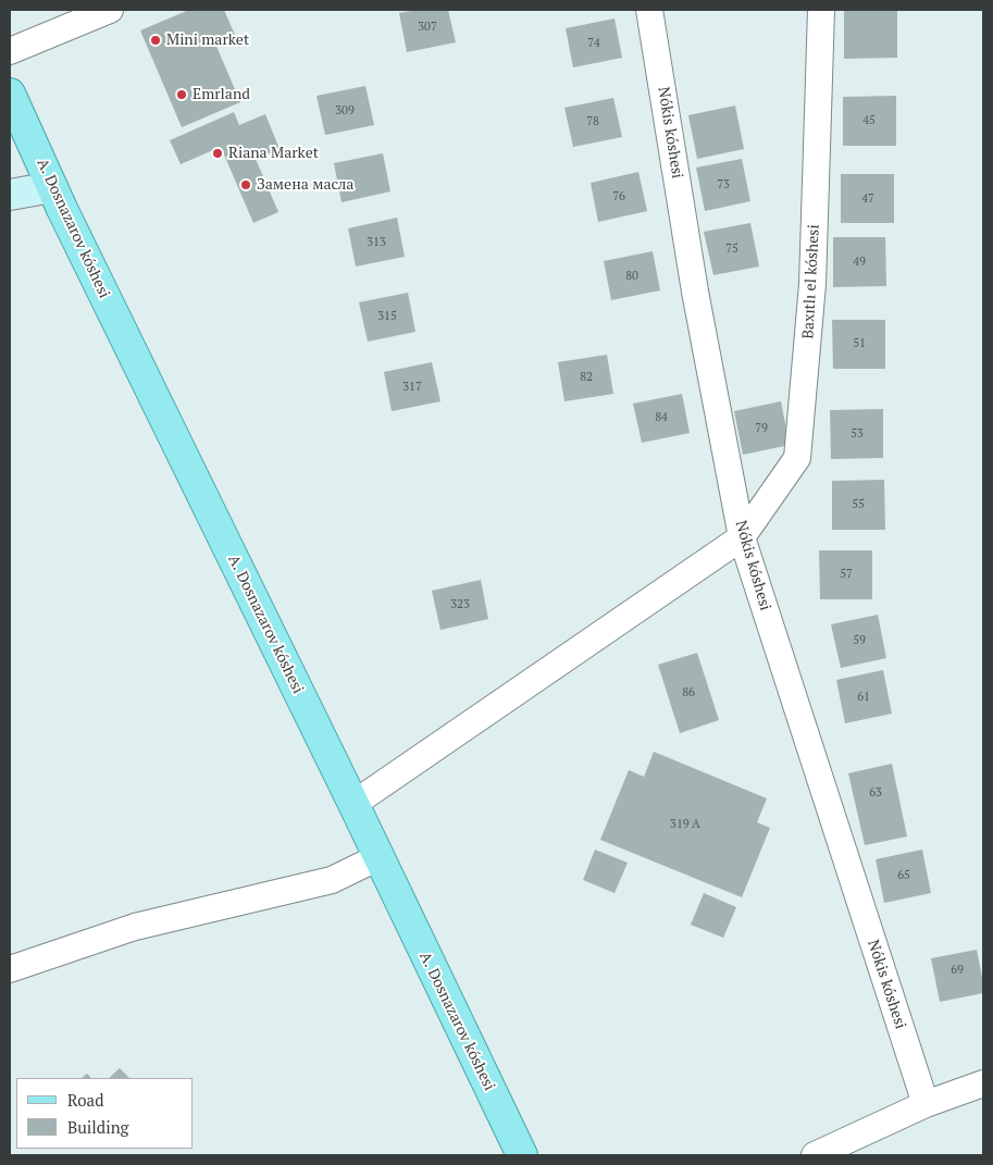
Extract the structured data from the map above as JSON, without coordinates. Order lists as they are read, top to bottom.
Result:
{
  "streets": {
    "main road": ["A. Dosnazarov kóshesi"],
    "street": ["Nókis kóshesi", "Baxıtlı el kóshesi"]
  },
  "crossings": [
    ["Nókis kóshesi", "Baxıtlı el kóshesi"]
  ],
  "places": [
    "Mini market",
    "Emrland",
    "Riana Market",
    "Замена масла"
  ],
  "house_numbers": [
    "307",
    "74",
    "309",
    "45",
    "78",
    "73",
    "76",
    "47",
    "313",
    "75",
    "49",
    "80",
    "315",
    "51",
    "82",
    "317",
    "84",
    "79",
    "53",
    "55",
    "57",
    "323",
    "59",
    "86",
    "61",
    "63",
    "319 А",
    "65",
    "69"
  ],
  "legend": ["Road", "Building"]
}
